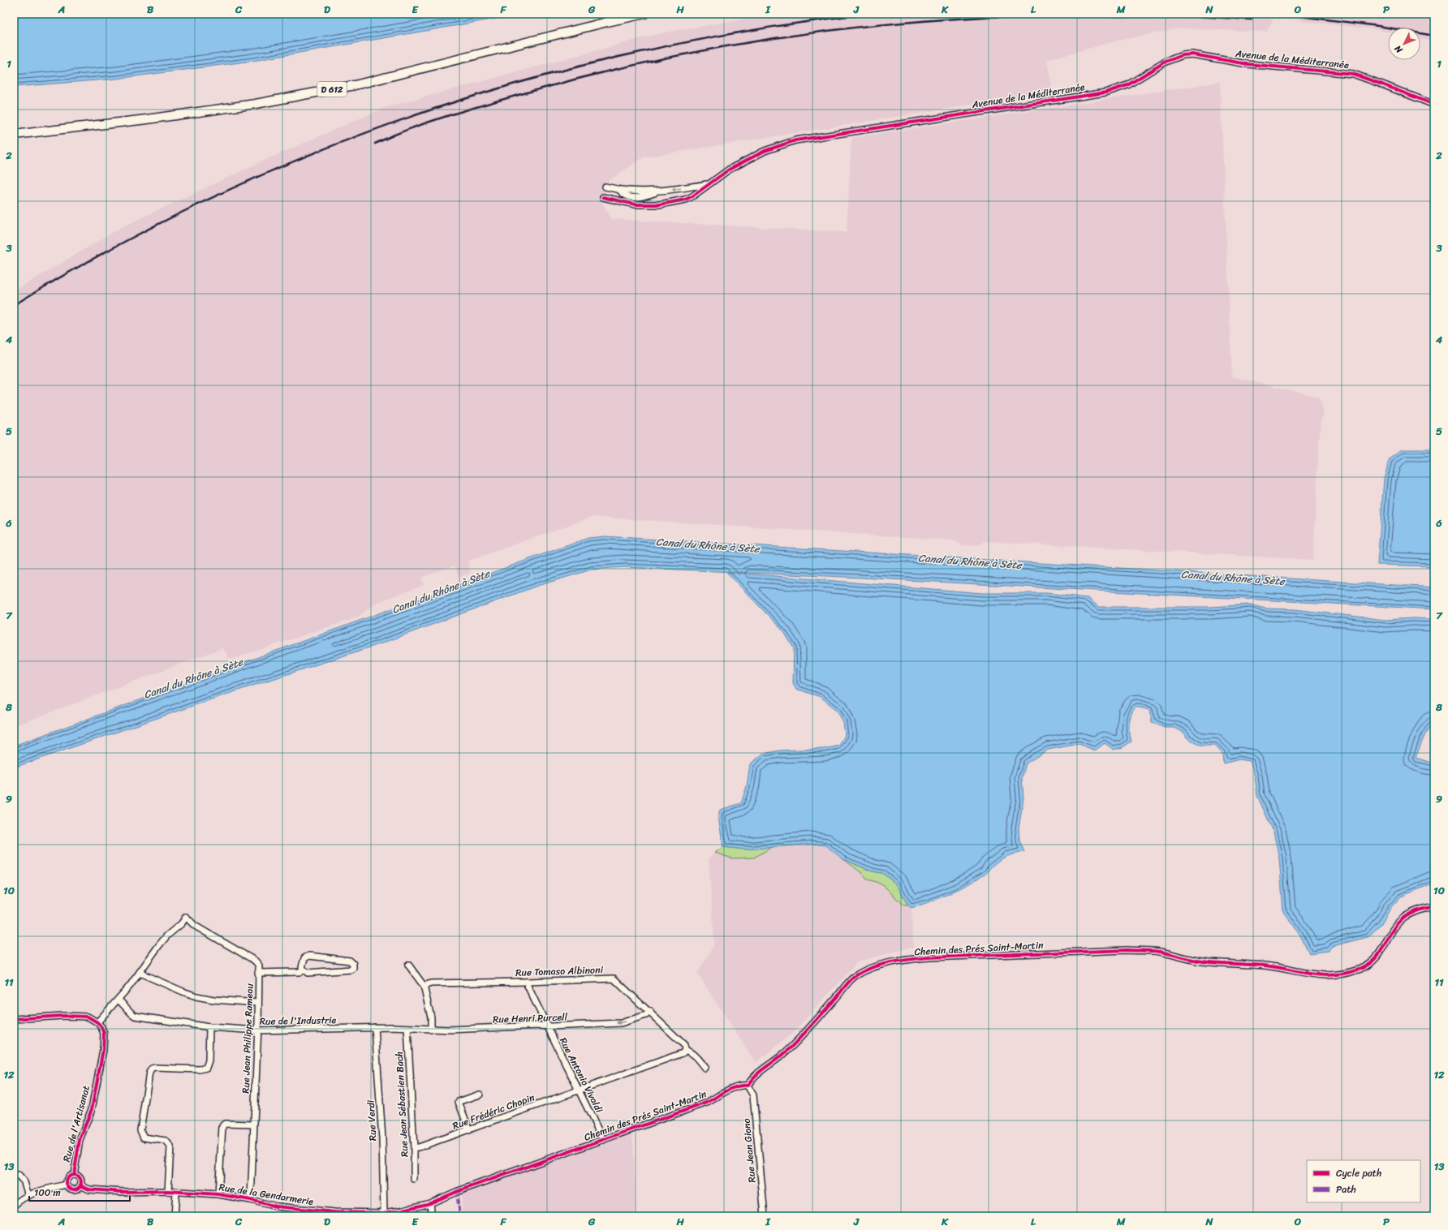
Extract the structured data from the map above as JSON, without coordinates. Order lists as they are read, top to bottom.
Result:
{
  "streets": {
    "main road": ["D 612"],
    "street": [
      "Avenue de la Méditerranée",
      "Chemin des Prés Saint-Martin",
      "Rue Tomaso Albinoni",
      "Rue Henri Purcell",
      "Rue de l'Industrie",
      "Rue Jean Philippe Rameau",
      "Rue Antonio Vivaldi",
      "Rue Jean Sébastien Bach",
      "Rue Frédéric Chopin",
      "Rue Verdi",
      "Rue de l'Artisanat",
      "Rue Jean Giono",
      "Rue de la Gendarmerie"
    ]
  },
  "crossings": [
    ["Chemin des Prés Saint-Martin", "Rue Antonio Vivaldi"],
    ["Chemin des Prés Saint-Martin", "Rue Jean Giono"],
    ["Chemin des Prés Saint-Martin", "Rue de la Gendarmerie"],
    ["Rue Tomaso Albinoni", "Rue Henri Purcell"],
    ["Rue Tomaso Albinoni", "Rue Antonio Vivaldi"],
    ["Rue Henri Purcell", "Rue de l'Industrie"],
    ["Rue Henri Purcell", "Rue Antonio Vivaldi"],
    ["Rue Henri Purcell", "Rue Jean Sébastien Bach"],
    ["Rue de l'Industrie", "Rue Jean Philippe Rameau"],
    ["Rue de l'Industrie", "Rue Jean Sébastien Bach"],
    ["Rue de l'Industrie", "Rue Verdi"],
    ["Rue Jean Philippe Rameau", "Rue de la Gendarmerie"],
    ["Rue Antonio Vivaldi", "Rue Frédéric Chopin"],
    ["Rue Jean Sébastien Bach", "Rue Frédéric Chopin"],
    ["Rue Verdi", "Rue de la Gendarmerie"],
    ["Rue de l'Artisanat", "Rue de la Gendarmerie"]
  ],
  "water": ["Canal du Rhône à Sète"],
  "legend": ["Cycle path", "Path"],
  "scale_bar": "100 m",
  "north": "bottom left",
  "grid": {
    "columns": [
      "A",
      "B",
      "C",
      "D",
      "E",
      "F",
      "G",
      "H",
      "I",
      "J",
      "K",
      "L",
      "M",
      "N",
      "O",
      "P"
    ],
    "rows": [
      "1",
      "2",
      "3",
      "4",
      "5",
      "6",
      "7",
      "8",
      "9",
      "10",
      "11",
      "12",
      "13"
    ]
  }
}
